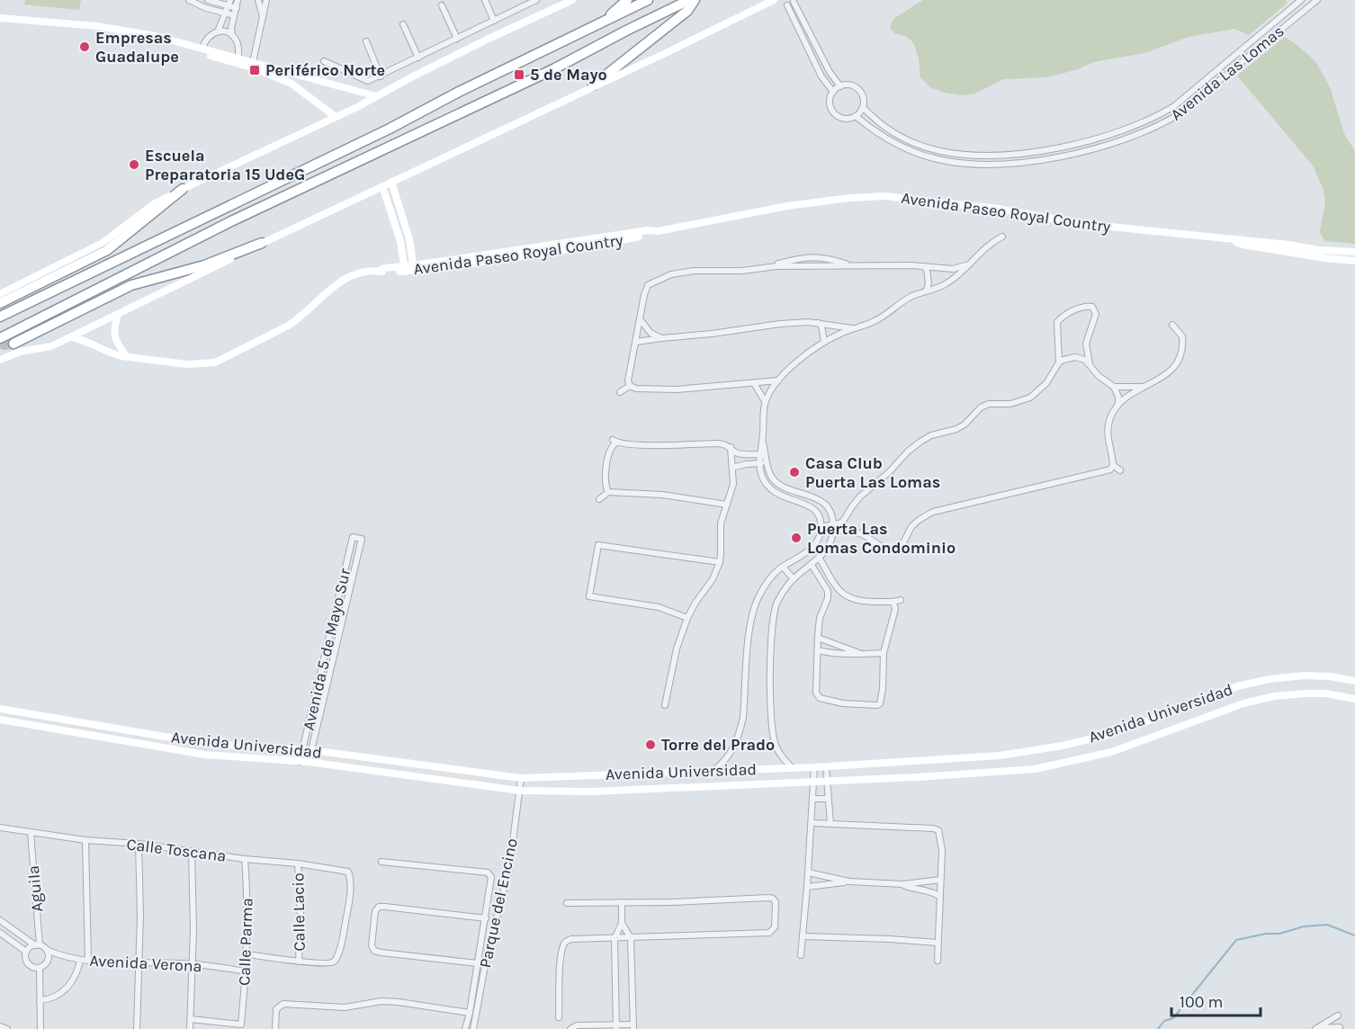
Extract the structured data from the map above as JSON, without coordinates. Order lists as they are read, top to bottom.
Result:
{
  "streets": {
    "main road": ["Avenida Paseo Royal Country", "Avenida Universidad"],
    "street": [
      "Avenida Las Lomas",
      "Avenida 5 de Mayo Sur",
      "Calle Toscana",
      "Aguila",
      "Parque del Encino",
      "Calle Lacio",
      "Calle Parma",
      "Avenida Verona"
    ]
  },
  "crossings": [
    ["Avenida 5 de Mayo Sur", "Avenida Universidad"],
    ["Avenida Universidad", "Parque del Encino"],
    ["Calle Toscana", "Aguila"],
    ["Calle Toscana", "Calle Lacio"],
    ["Calle Toscana", "Calle Parma"],
    ["Aguila", "Avenida Verona"],
    ["Calle Parma", "Avenida Verona"]
  ],
  "places": {
    "other": [
      "Empresas Guadalupe",
      "Escuela Preparatoria 15 UdeG",
      "Casa Club Puerta Las Lomas",
      "Puerta Las Lomas Condominio",
      "Torre del Prado"
    ],
    "transit": ["Periférico Norte", "5 de Mayo"]
  },
  "scale_bar": "100 m"
}
